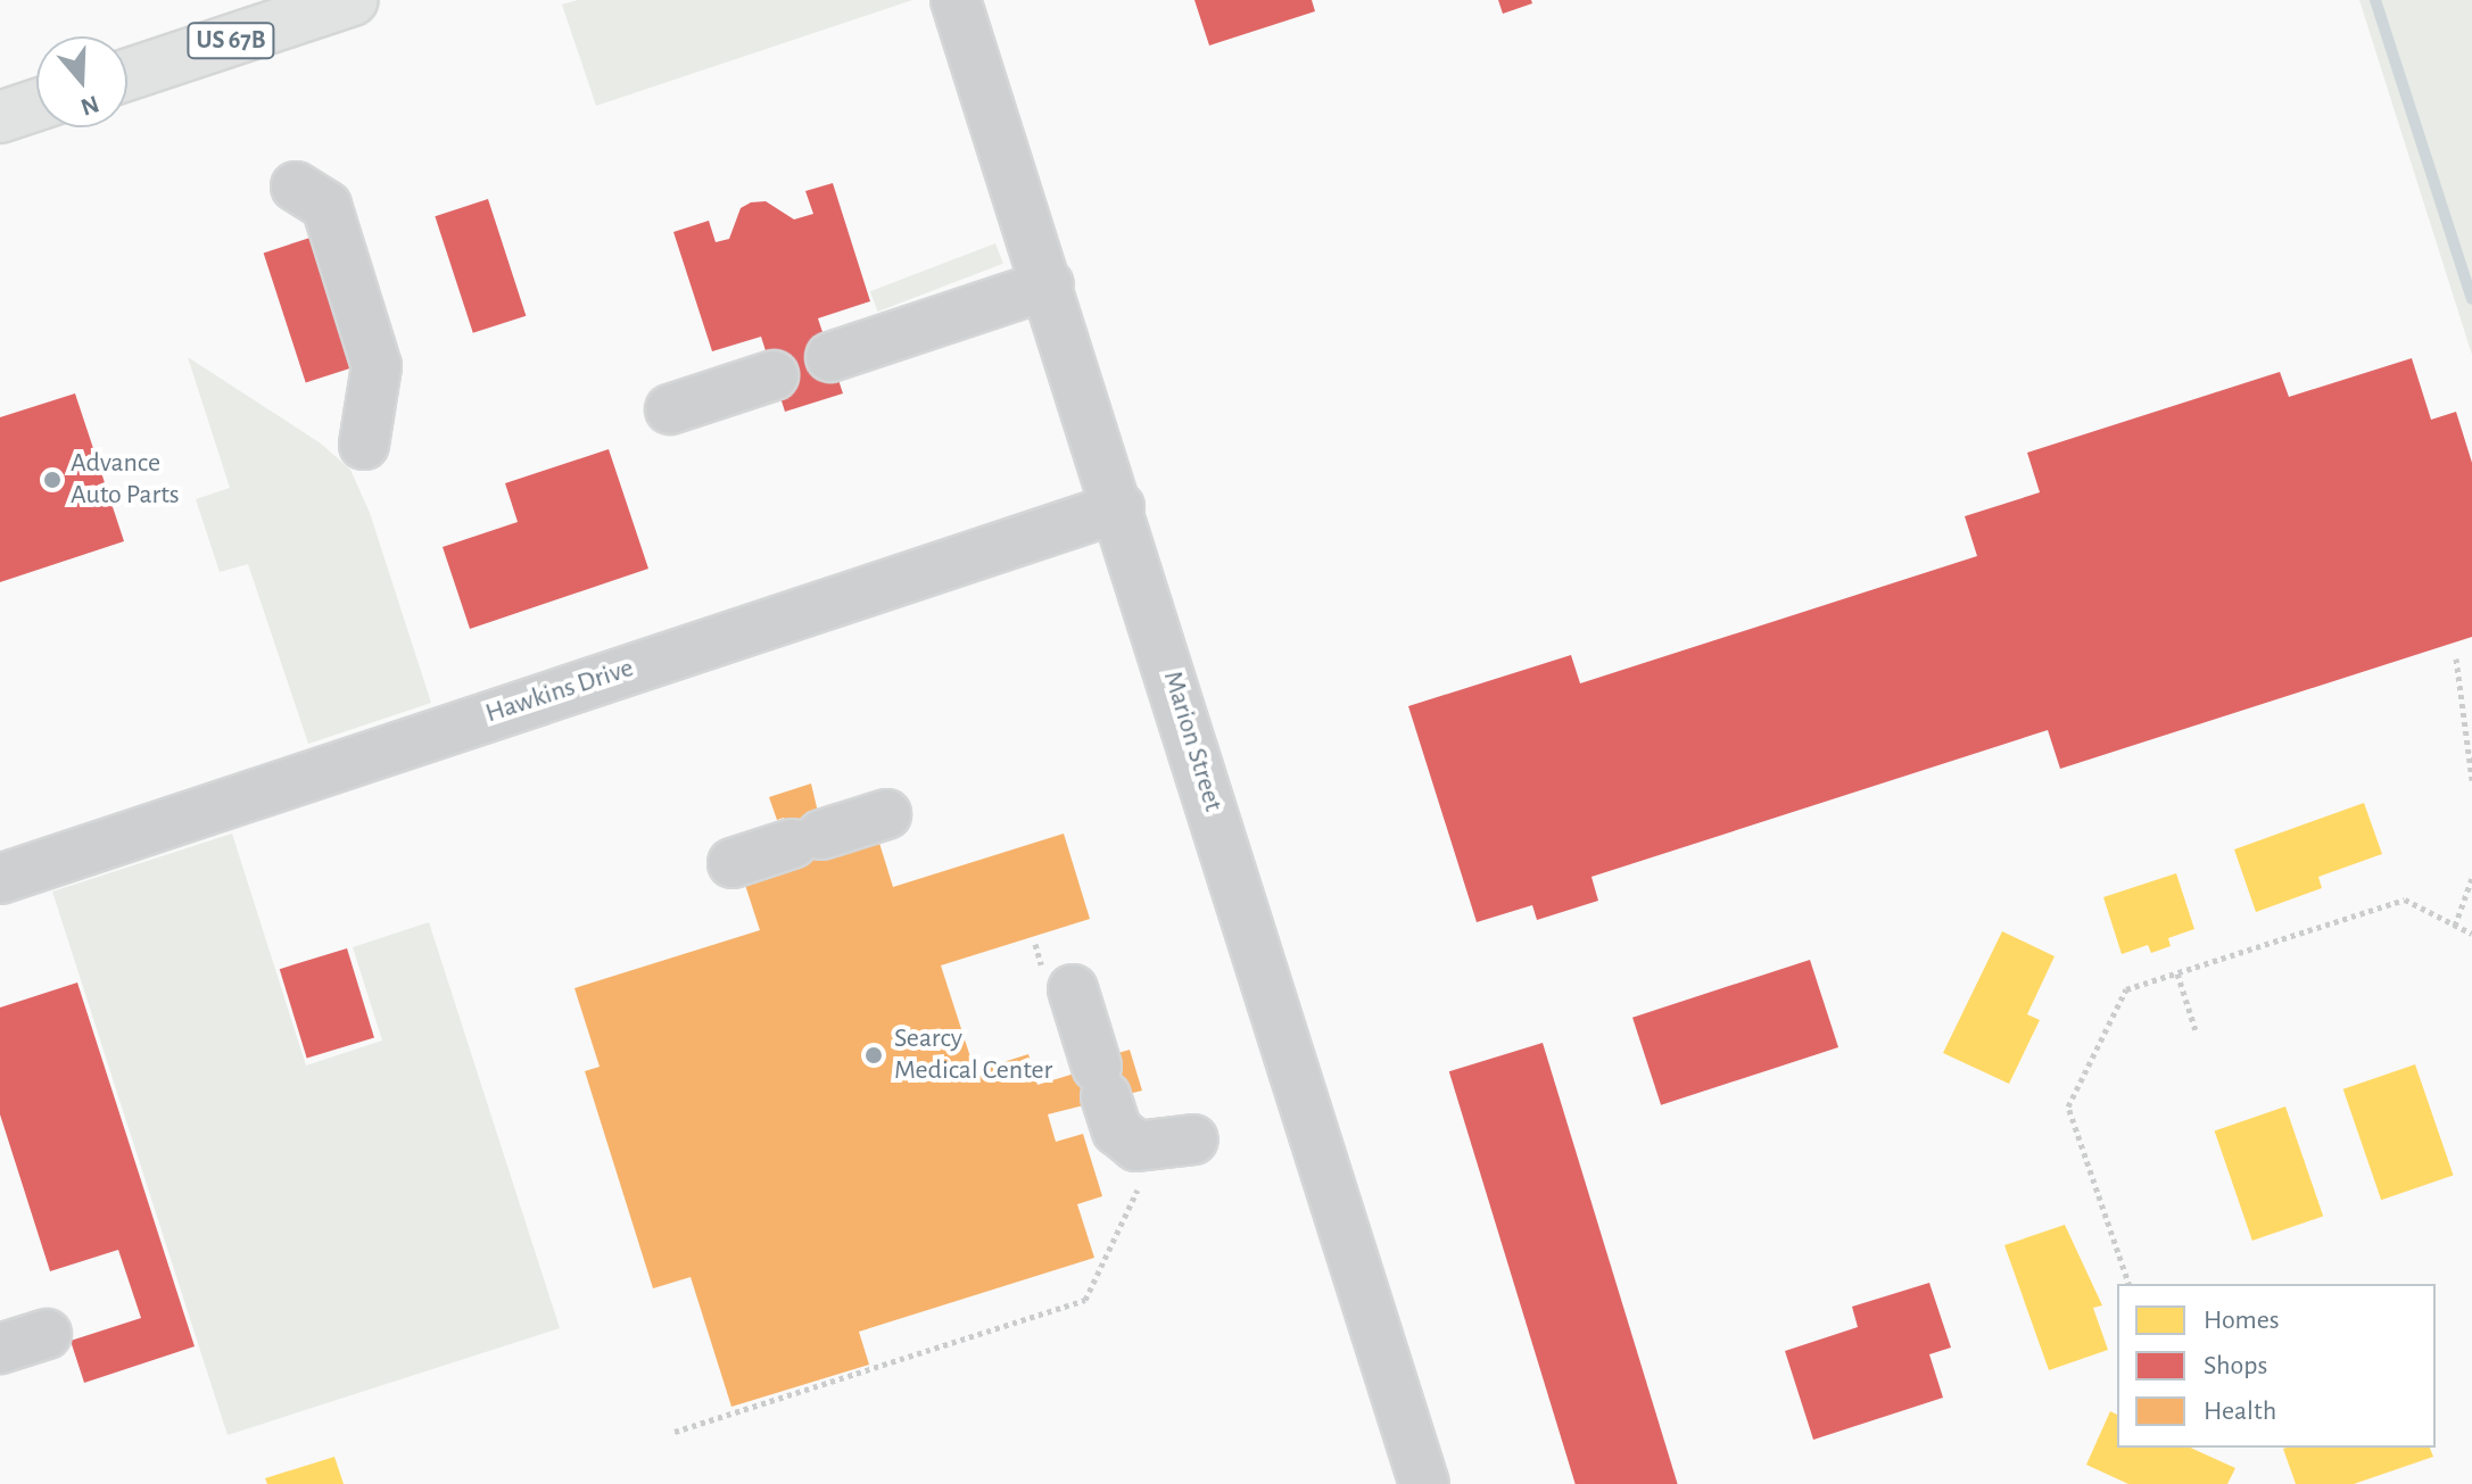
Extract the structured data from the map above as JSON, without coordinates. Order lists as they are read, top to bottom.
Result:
{
  "streets": {
    "main road": ["US 67B"],
    "street": ["Hawkins Drive", "Marion Street"]
  },
  "crossings": [
    ["Hawkins Drive", "Marion Street"]
  ],
  "places": ["Advance Auto Parts", "Searcy Medical Center"],
  "legend": ["Homes", "Shops", "Health"],
  "north": "bottom"
}
